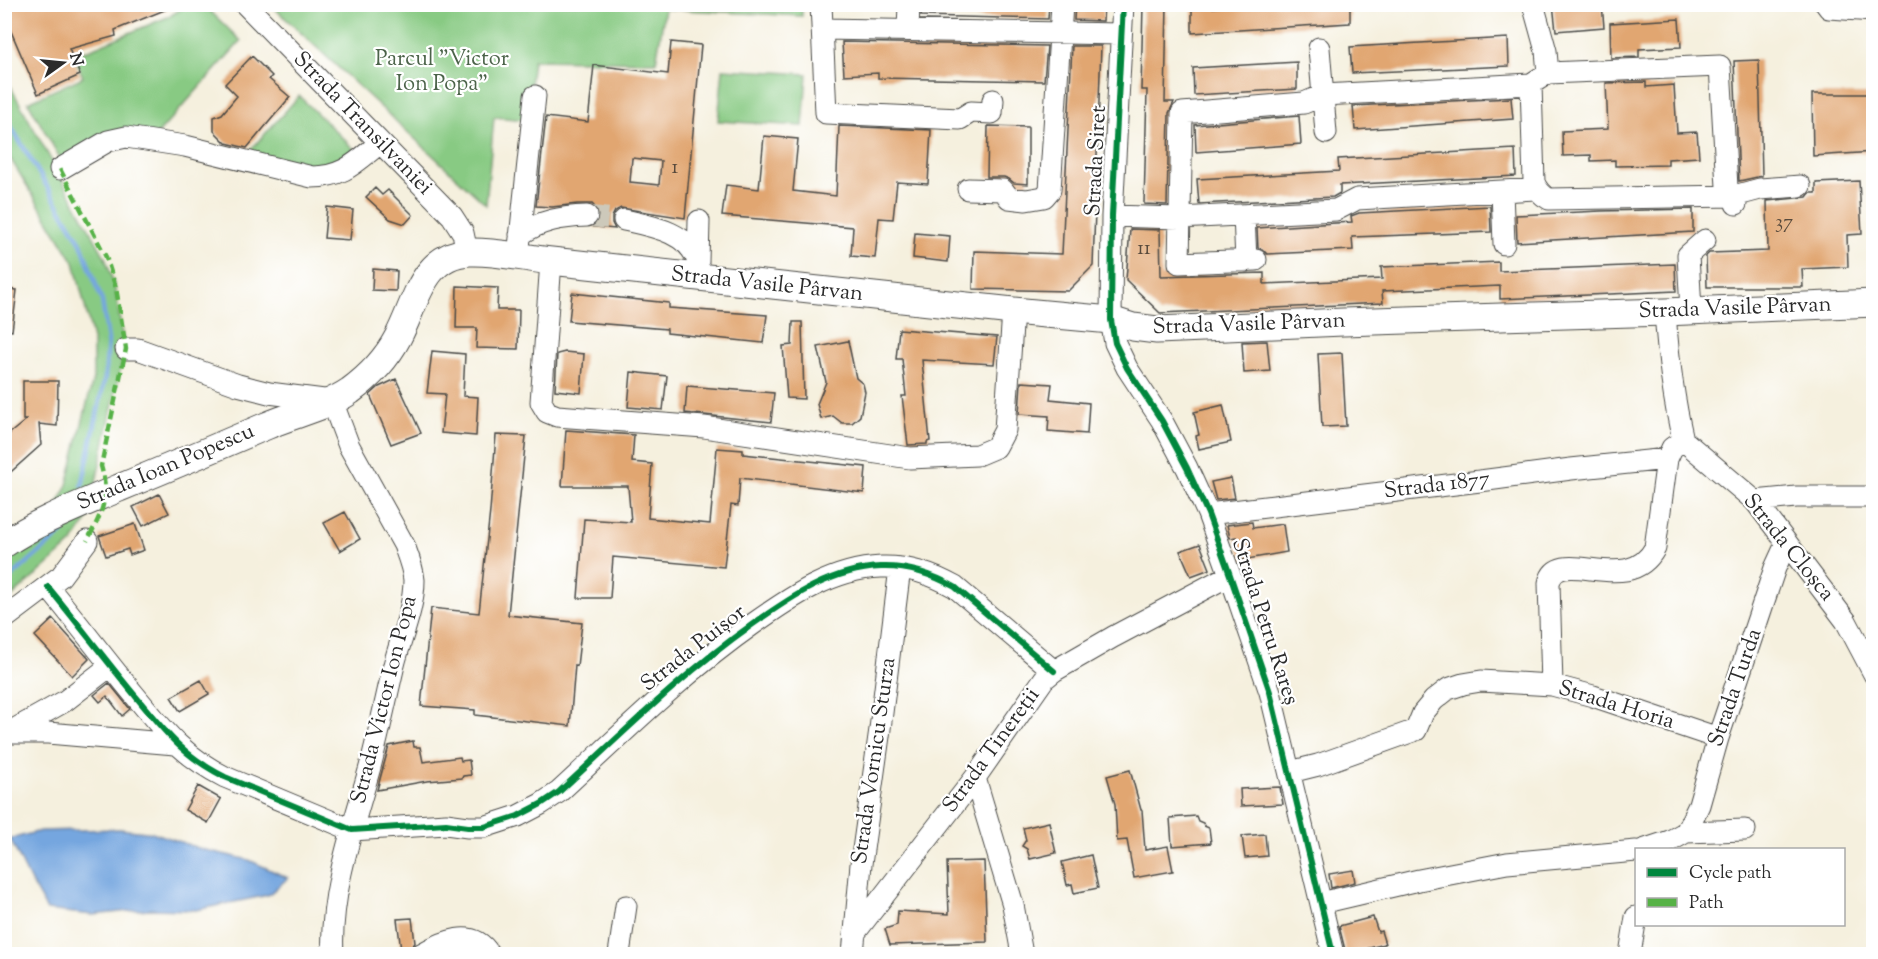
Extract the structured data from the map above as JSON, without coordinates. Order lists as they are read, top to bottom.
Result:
{
  "streets": {
    "main road": ["Strada Vasile Pârvan", "Strada Ioan Popescu"],
    "street": [
      "Strada Transilvaniei",
      "Strada Siret",
      "Strada 1877",
      "Strada Cloșca",
      "Strada Petru Rareș",
      "Strada Puișor",
      "Strada Turda",
      "Strada Victor Ion Popa",
      "Strada Horia",
      "Strada Tinereții",
      "Strada Vornicu Sturza"
    ]
  },
  "crossings": [
    ["Strada Transilvaniei", "Strada Vasile Pârvan"],
    ["Strada Siret", "Strada Vasile Pârvan"],
    ["Strada Siret", "Strada Petru Rareș"],
    ["Strada Vasile Pârvan", "Strada Petru Rareș"],
    ["Strada Ioan Popescu", "Strada Victor Ion Popa"],
    ["Strada 1877", "Strada Petru Rareș"],
    ["Strada Cloșca", "Strada Turda"],
    ["Strada Petru Rareș", "Strada Horia"],
    ["Strada Petru Rareș", "Strada Tinereții"],
    ["Strada Puișor", "Strada Victor Ion Popa"],
    ["Strada Puișor", "Strada Tinereții"],
    ["Strada Puișor", "Strada Vornicu Sturza"],
    ["Strada Turda", "Strada Horia"],
    ["Strada Tinereții", "Strada Vornicu Sturza"]
  ],
  "parks": ["Parcul \"Victor Ion Popa\""],
  "house_numbers": ["1", "37", "11"],
  "legend": ["Cycle path", "Path"],
  "north": "right"
}
